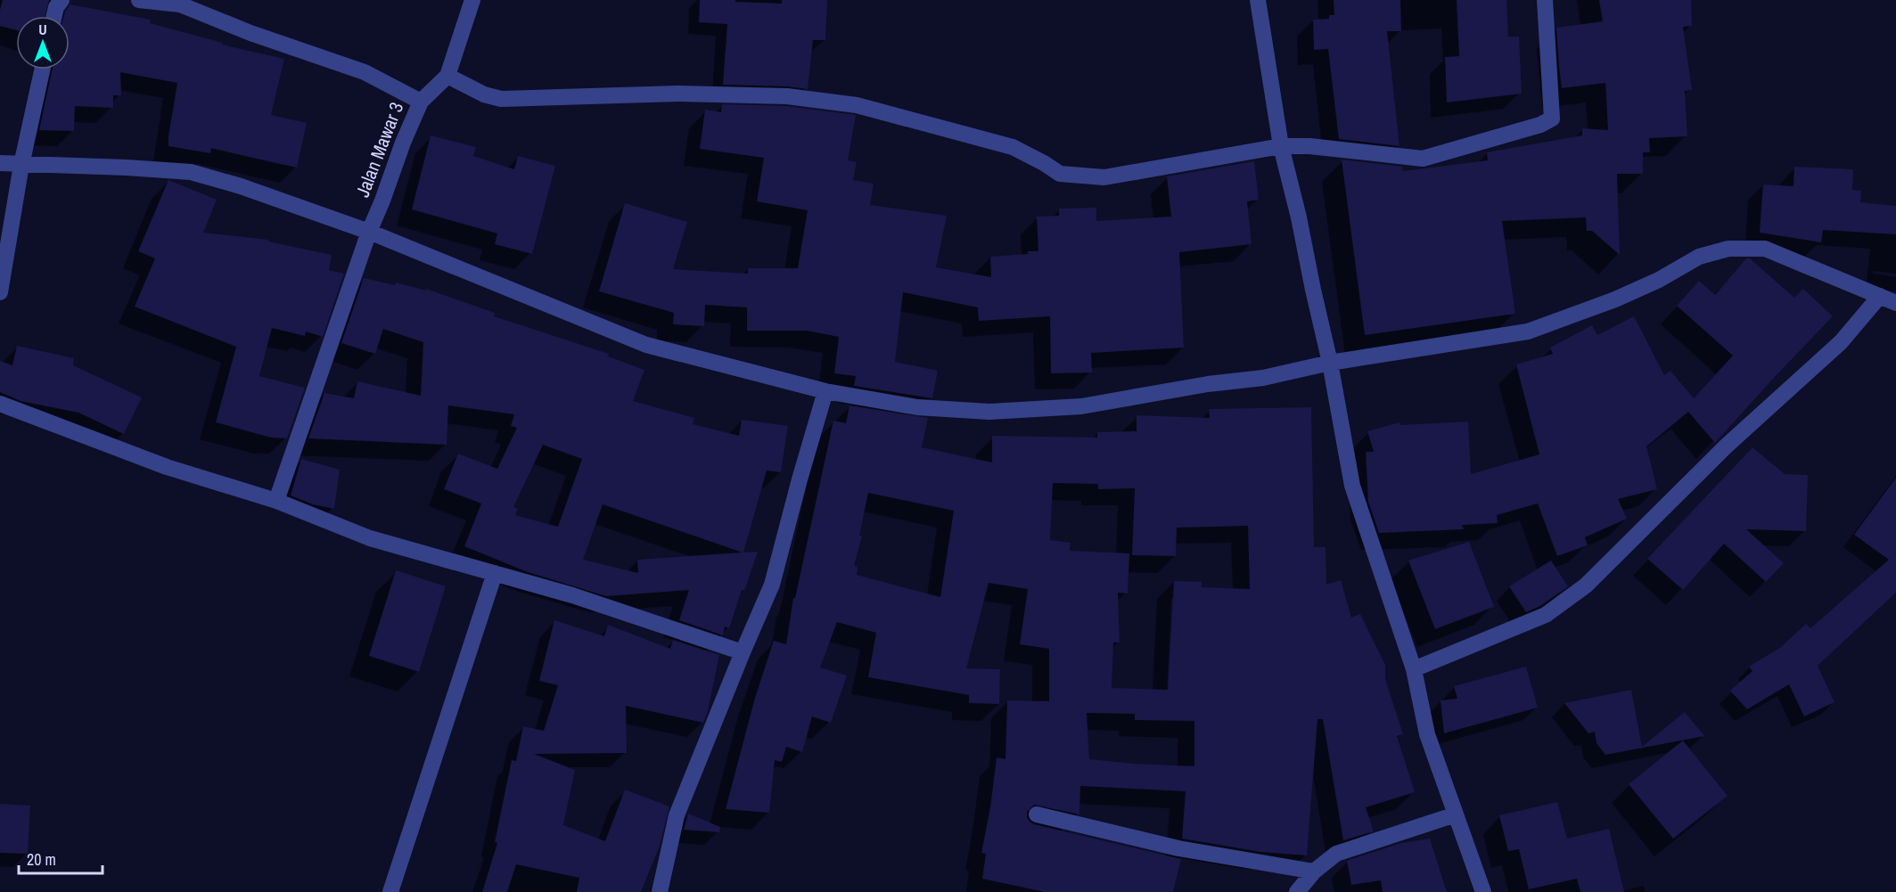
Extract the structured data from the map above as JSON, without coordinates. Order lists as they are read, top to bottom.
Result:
{
  "streets": {
    "street": ["Jalan Mawar 3"]
  },
  "scale_bar": "20 m",
  "north": "top"
}
